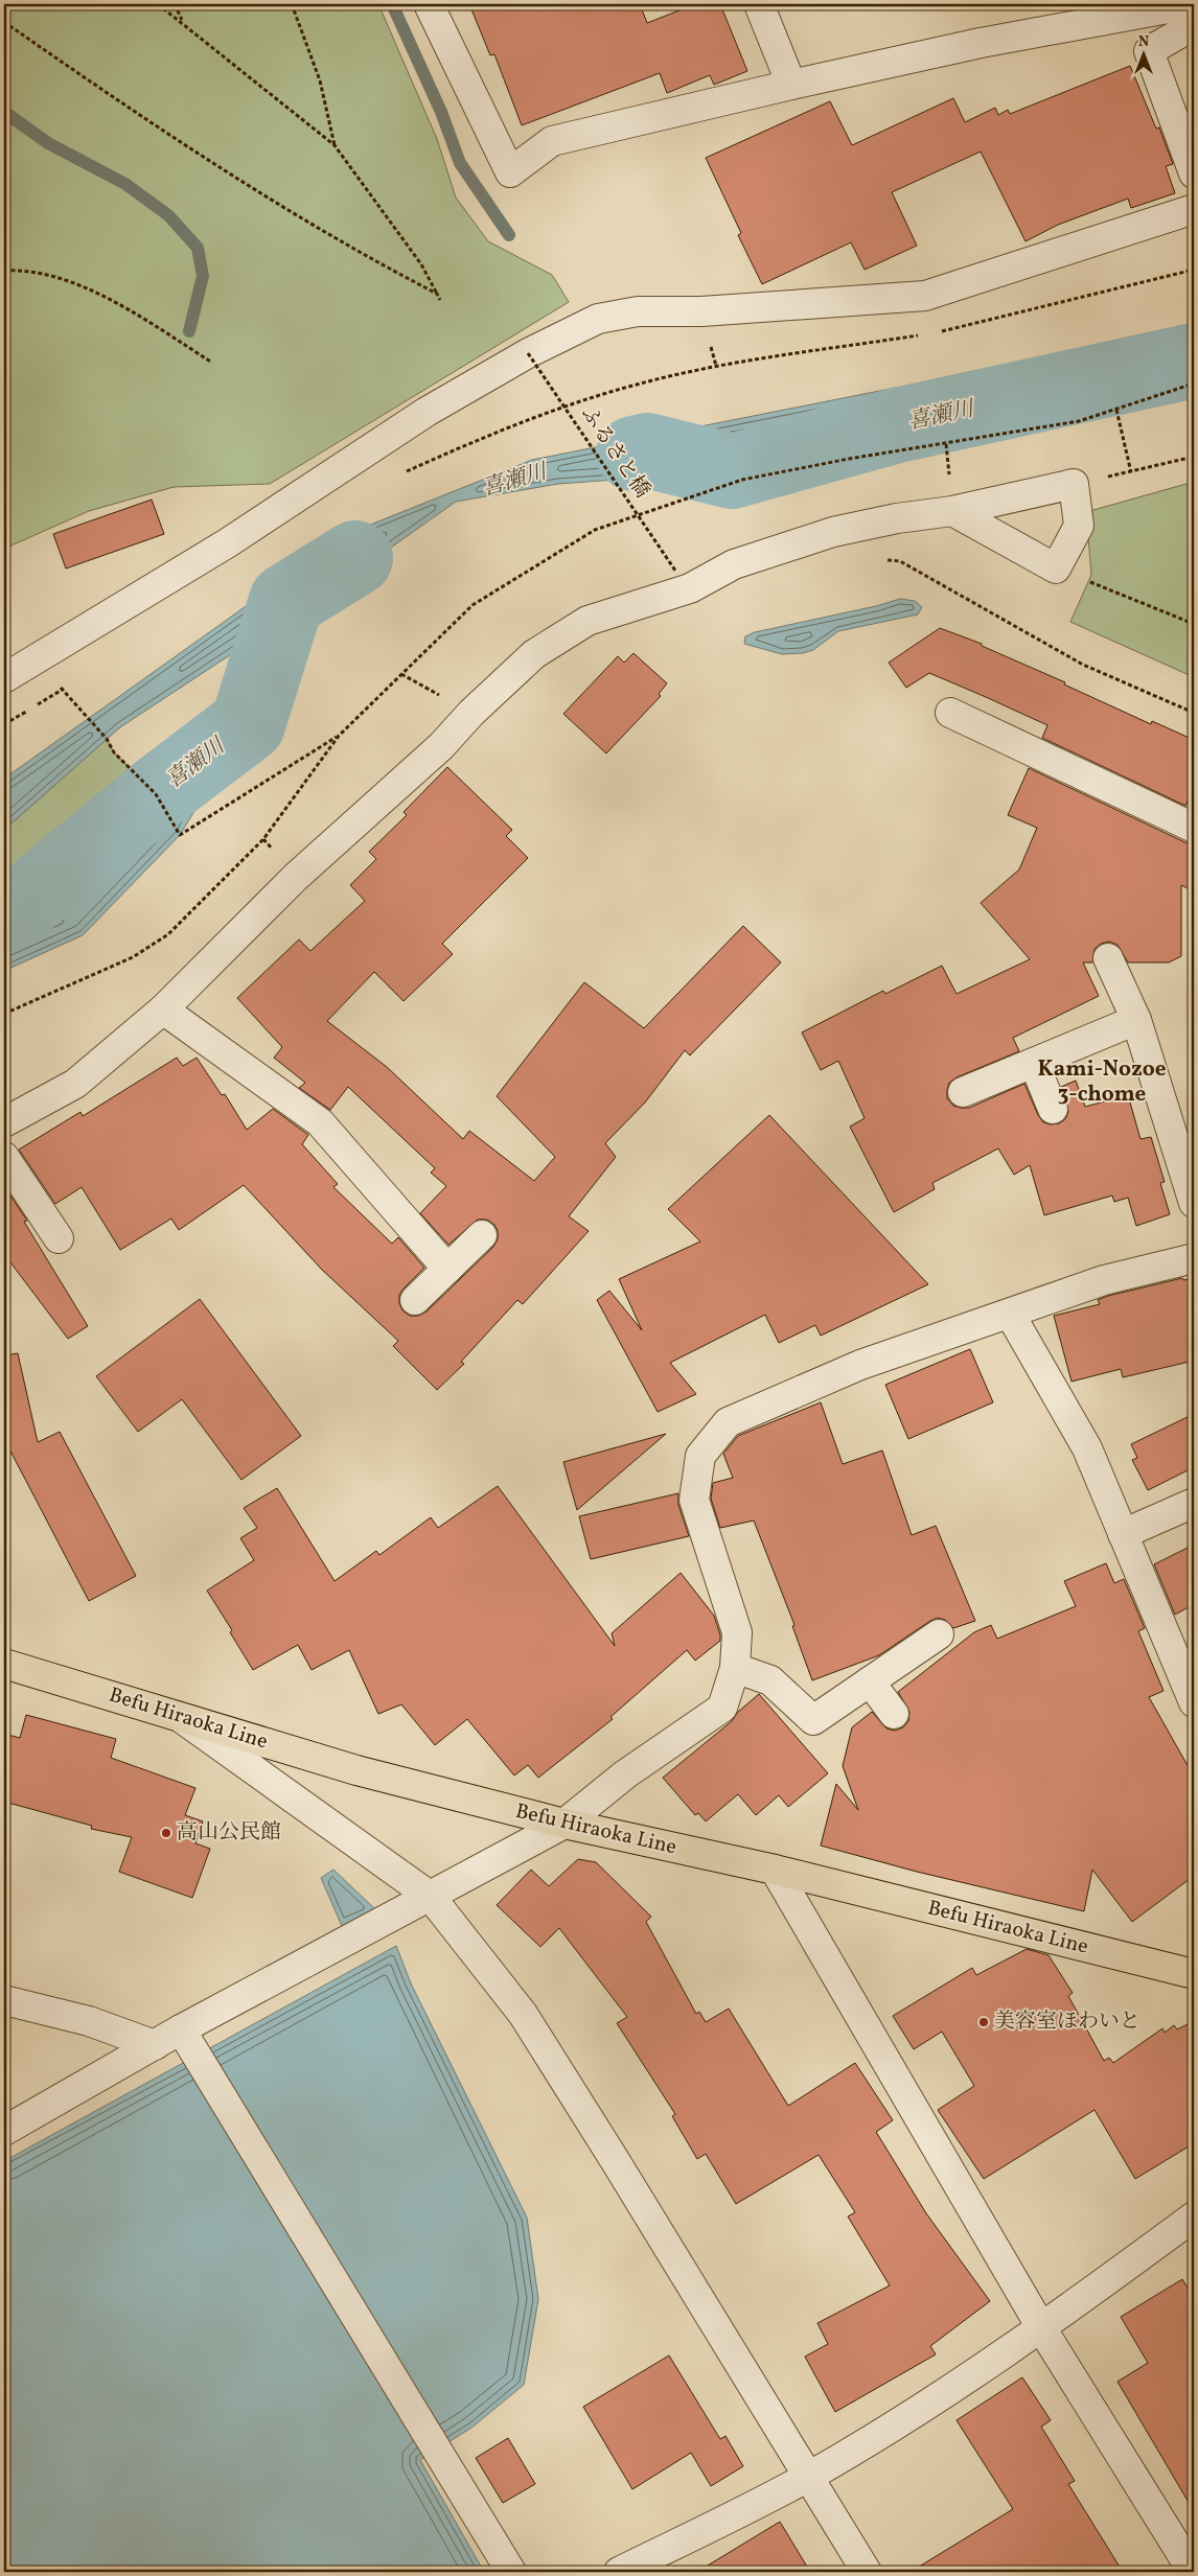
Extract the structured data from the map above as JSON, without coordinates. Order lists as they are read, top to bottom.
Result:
{
  "streets": {
    "main road": ["Befu Hiraoka Line"],
    "path": ["ふるさと橋"]
  },
  "districts": ["Kami-Nozoe 3-chome"],
  "water": ["喜瀬川"],
  "places": ["高山公民館", "美容室ほわいと"],
  "north": "top"
}
